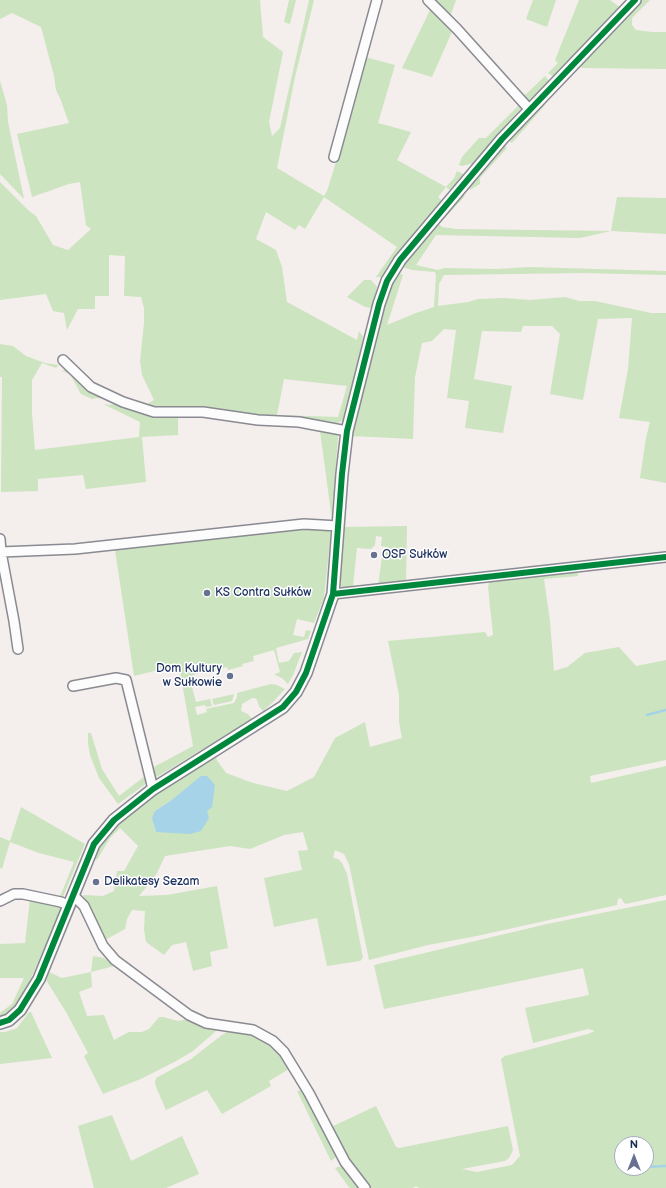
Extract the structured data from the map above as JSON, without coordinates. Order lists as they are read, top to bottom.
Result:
{
  "places": [
    "OSP Sułków",
    "KS Contra Sułków",
    "Dom Kultury w Sułkowie",
    "Delikatesy Sezam"
  ],
  "north": "top"
}
